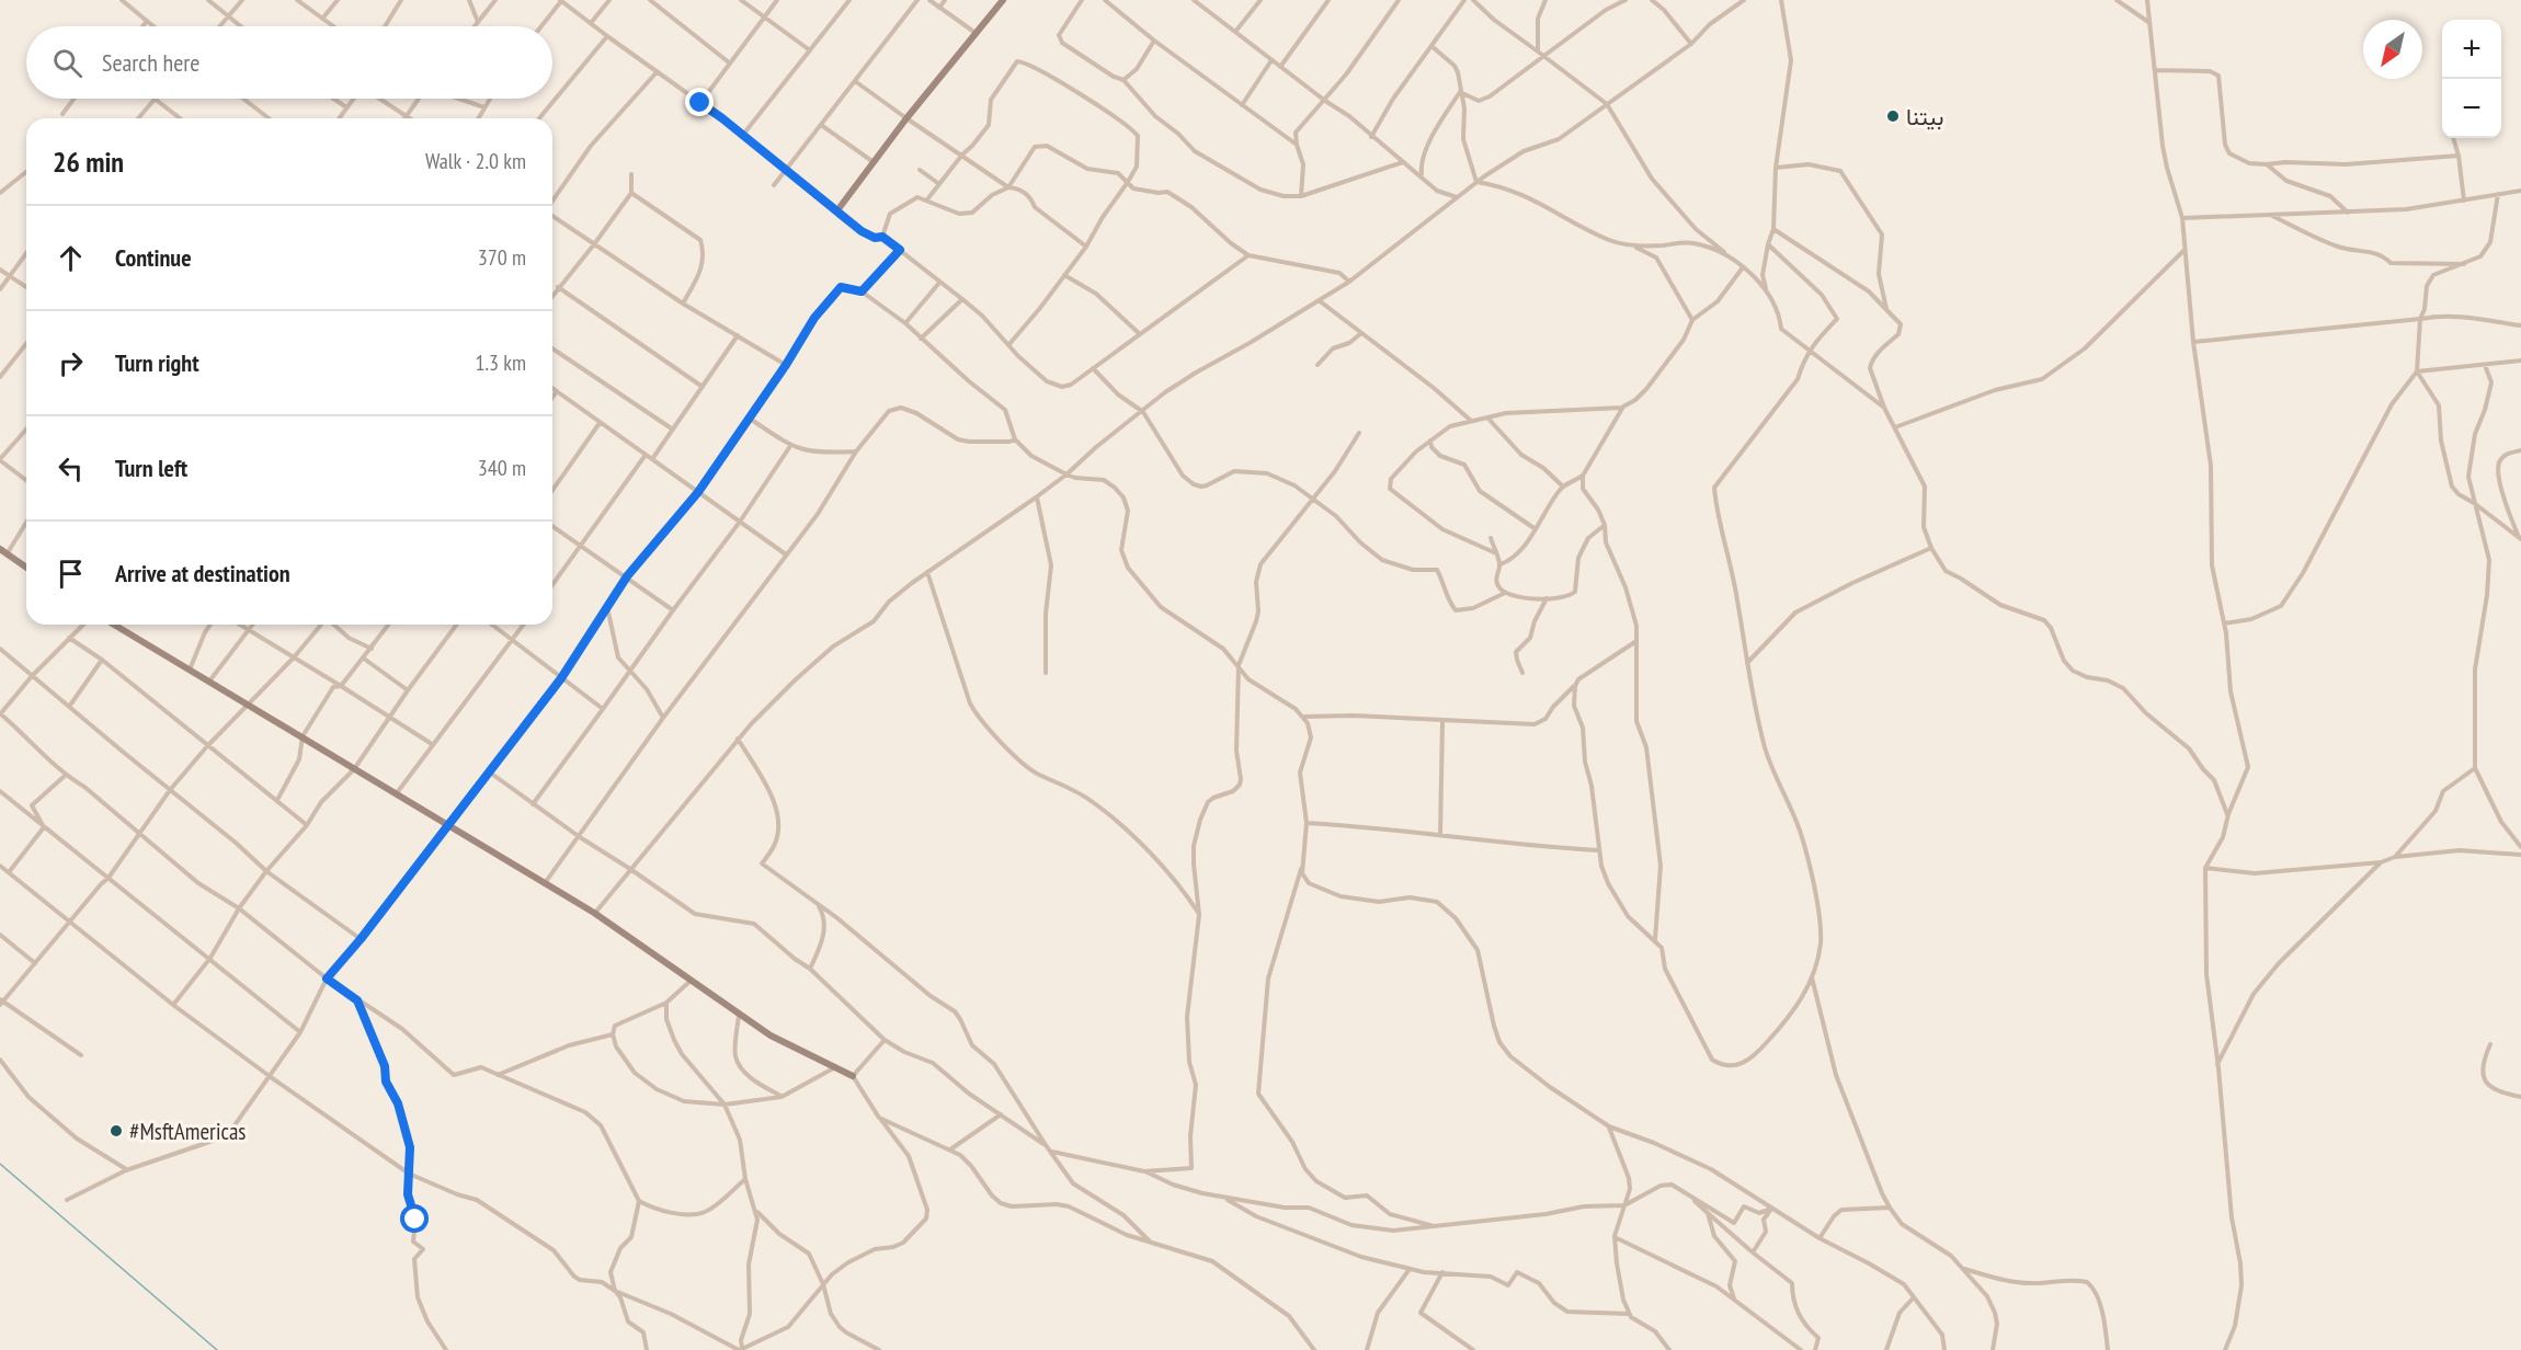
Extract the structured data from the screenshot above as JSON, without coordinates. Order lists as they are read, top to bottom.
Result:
{
  "places": ["بيتنا", "#MsftAmericas"],
  "north": "bottom left",
  "page": {
    "map_buttons": ["+", "−"],
    "search": "Search here",
    "heading": ["26 min", "Walk · 2.0 km"],
    "list": [
      ["Continue", "370 m"],
      ["Turn right", "1.3 km"],
      ["Turn left", "340 m"],
      "Arrive at destination"
    ]
  }
}
